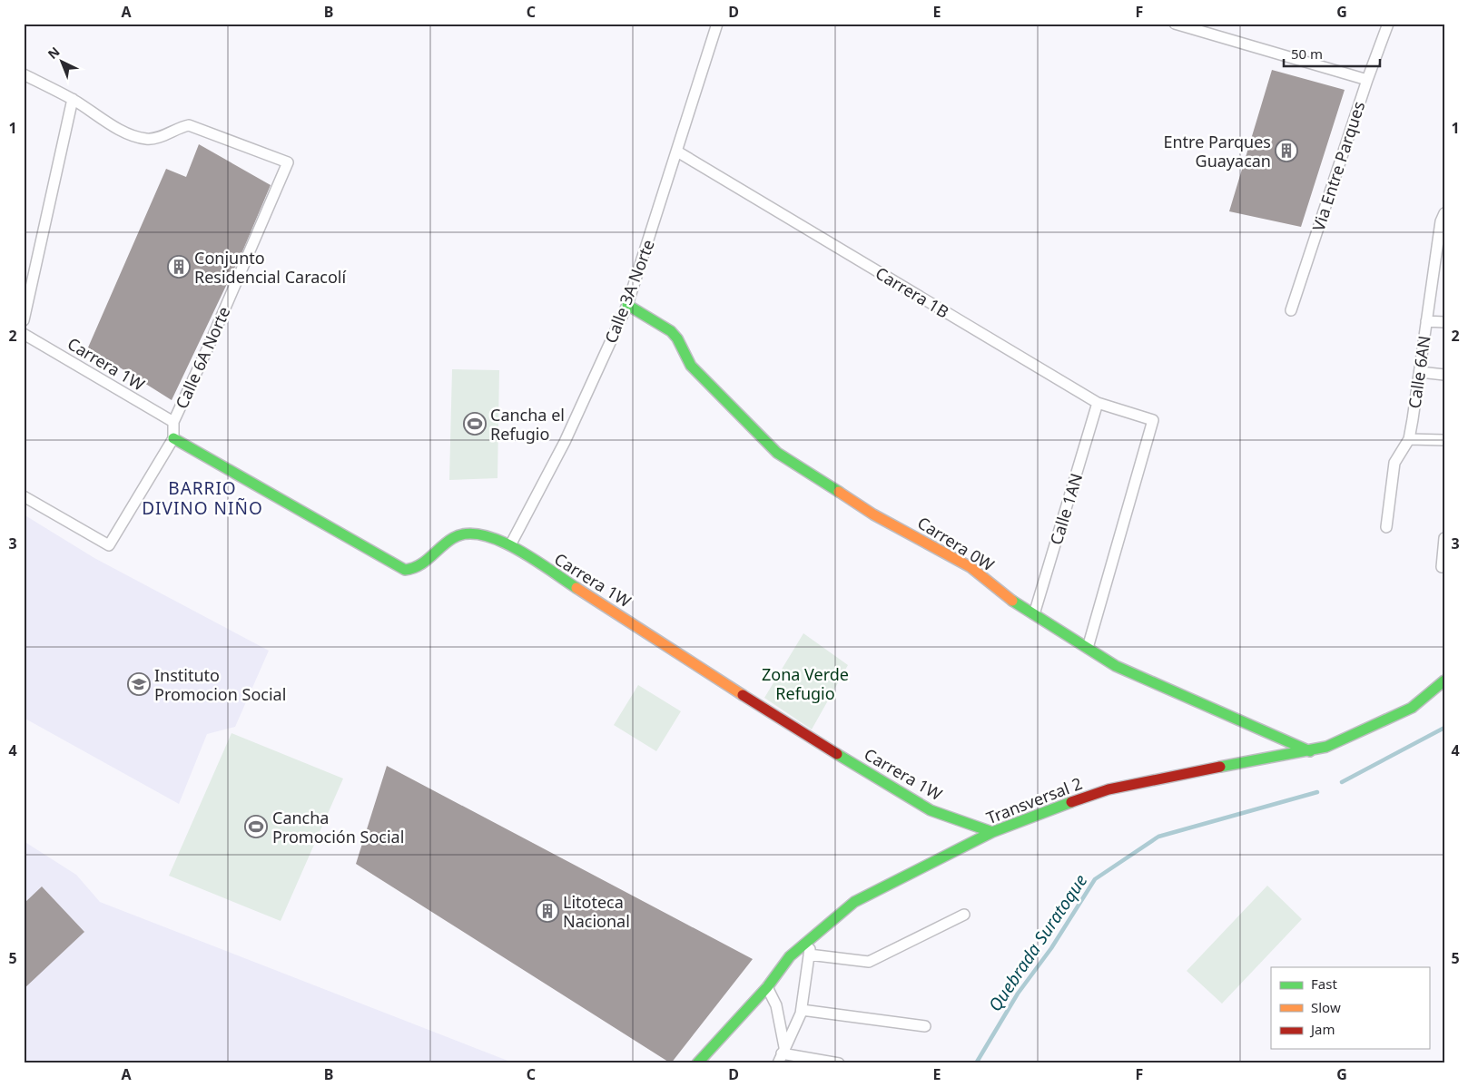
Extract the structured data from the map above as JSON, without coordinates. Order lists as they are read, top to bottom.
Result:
{
  "streets": {
    "street": [
      "Via Entre Parques",
      "Calle 3A Norte",
      "Carrera 1B",
      "Calle 6A Norte",
      "Carrera 1W",
      "Calle 6AN",
      "Calle 1AN",
      "Carrera 0W",
      "Transversal 2"
    ]
  },
  "crossings": [
    ["Calle 3A Norte", "Carrera 1B"],
    ["Calle 3A Norte", "Carrera 1W"],
    ["Calle 3A Norte", "Carrera 0W"],
    ["Carrera 1B", "Calle 1AN"],
    ["Carrera 1B", "Carrera 0W"],
    ["Calle 6A Norte", "Carrera 1W"],
    ["Carrera 1W", "Transversal 2"],
    ["Calle 1AN", "Carrera 0W"],
    ["Carrera 0W", "Transversal 2"]
  ],
  "districts": ["BARRIO DIVINO NIÑO"],
  "water": ["Quebrada Suratoque"],
  "parks": ["Zona Verde Refugio"],
  "places": {
    "building": ["Entre Parques Guayacan", "Conjunto Residencial Caracolí", "Litoteca Nacional"],
    "sports": ["Cancha el Refugio", "Cancha Promoción Social"],
    "school or university": ["Instituto Promocion Social"]
  },
  "legend": ["Fast", "Slow", "Jam"],
  "scale_bar": "50 m",
  "north": "top left",
  "grid": {
    "columns": [
      "A",
      "B",
      "C",
      "D",
      "E",
      "F",
      "G"
    ],
    "rows": [
      "1",
      "2",
      "3",
      "4",
      "5"
    ]
  }
}
